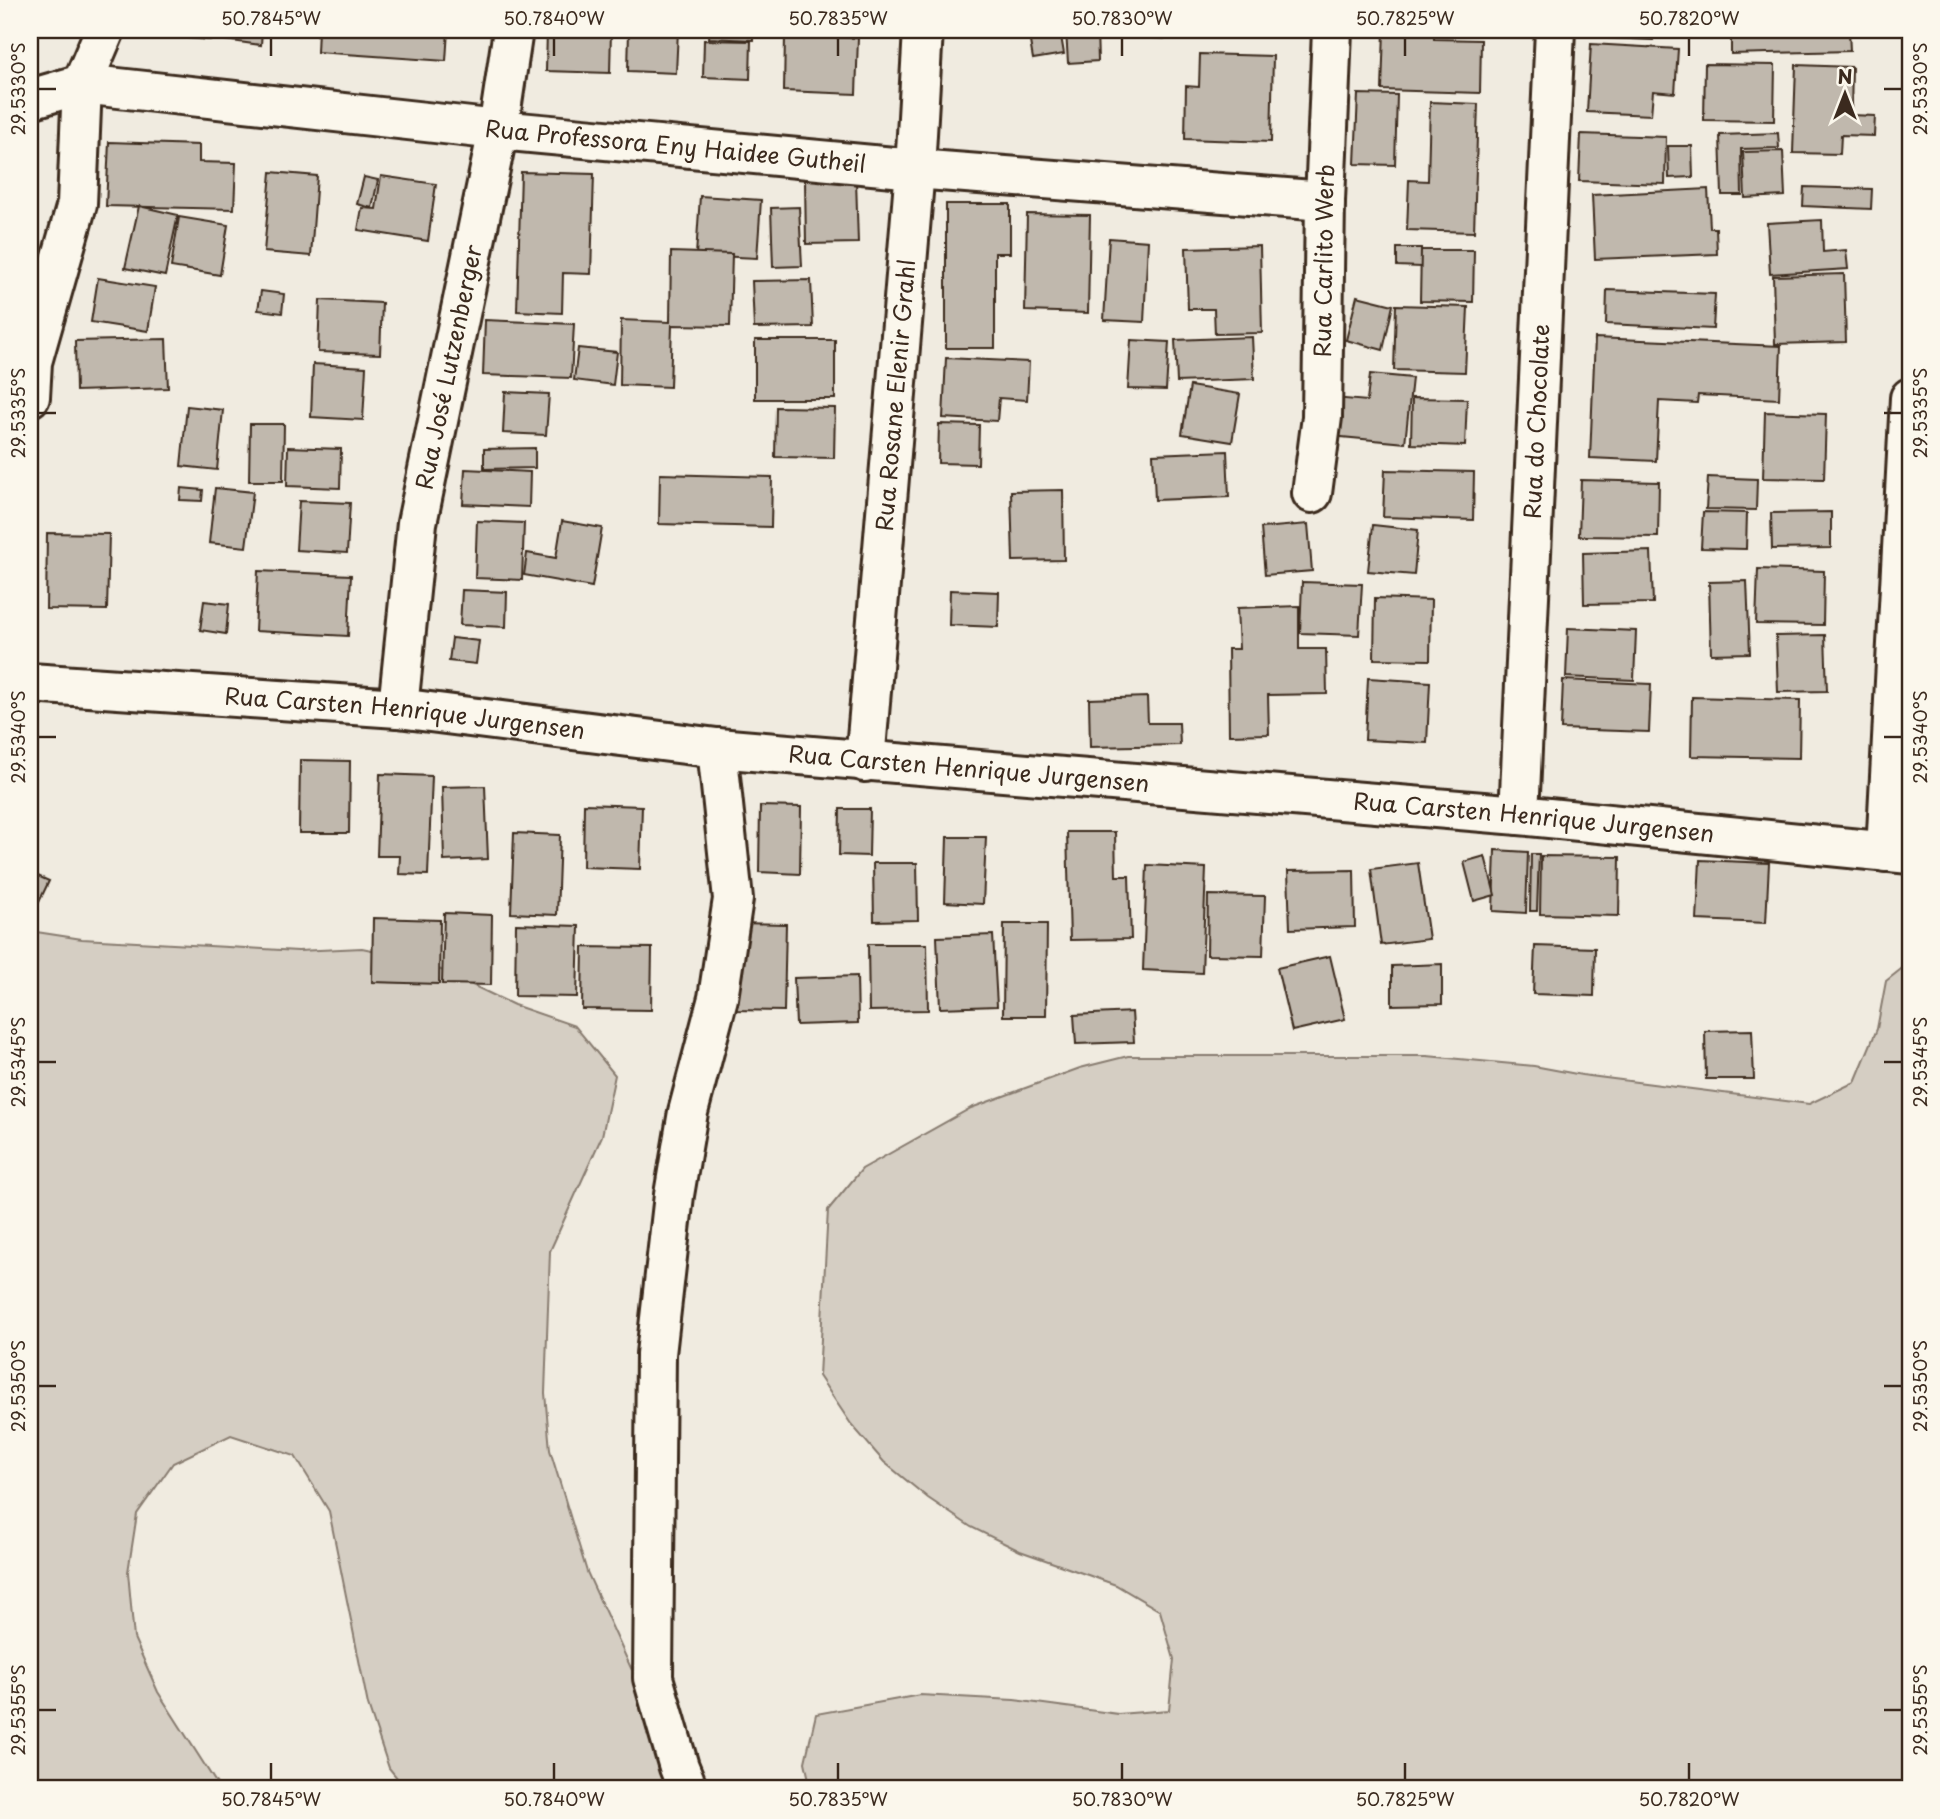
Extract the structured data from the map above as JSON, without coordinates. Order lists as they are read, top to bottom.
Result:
{
  "streets": {
    "street": [
      "Rua Professora Eny Haidee Gutheil",
      "Rua Carlito Werb",
      "Rua José Lutzenberger",
      "Rua Rosane Elenir Grahl",
      "Rua do Chocolate",
      "Rua Carsten Henrique Jurgensen"
    ]
  },
  "crossings": [
    ["Rua Professora Eny Haidee Gutheil", "Rua Carlito Werb"],
    ["Rua Professora Eny Haidee Gutheil", "Rua José Lutzenberger"],
    ["Rua Professora Eny Haidee Gutheil", "Rua Rosane Elenir Grahl"],
    ["Rua José Lutzenberger", "Rua Carsten Henrique Jurgensen"],
    ["Rua Rosane Elenir Grahl", "Rua Carsten Henrique Jurgensen"],
    ["Rua do Chocolate", "Rua Carsten Henrique Jurgensen"]
  ],
  "north": "top",
  "coordinates": [
    "50.7845°W",
    "50.7840°W",
    "50.7835°W",
    "50.7830°W",
    "50.7825°W",
    "50.7820°W",
    "29.5330°S",
    "29.5335°S",
    "29.5340°S",
    "29.5345°S",
    "29.5350°S",
    "29.5355°S"
  ]
}
